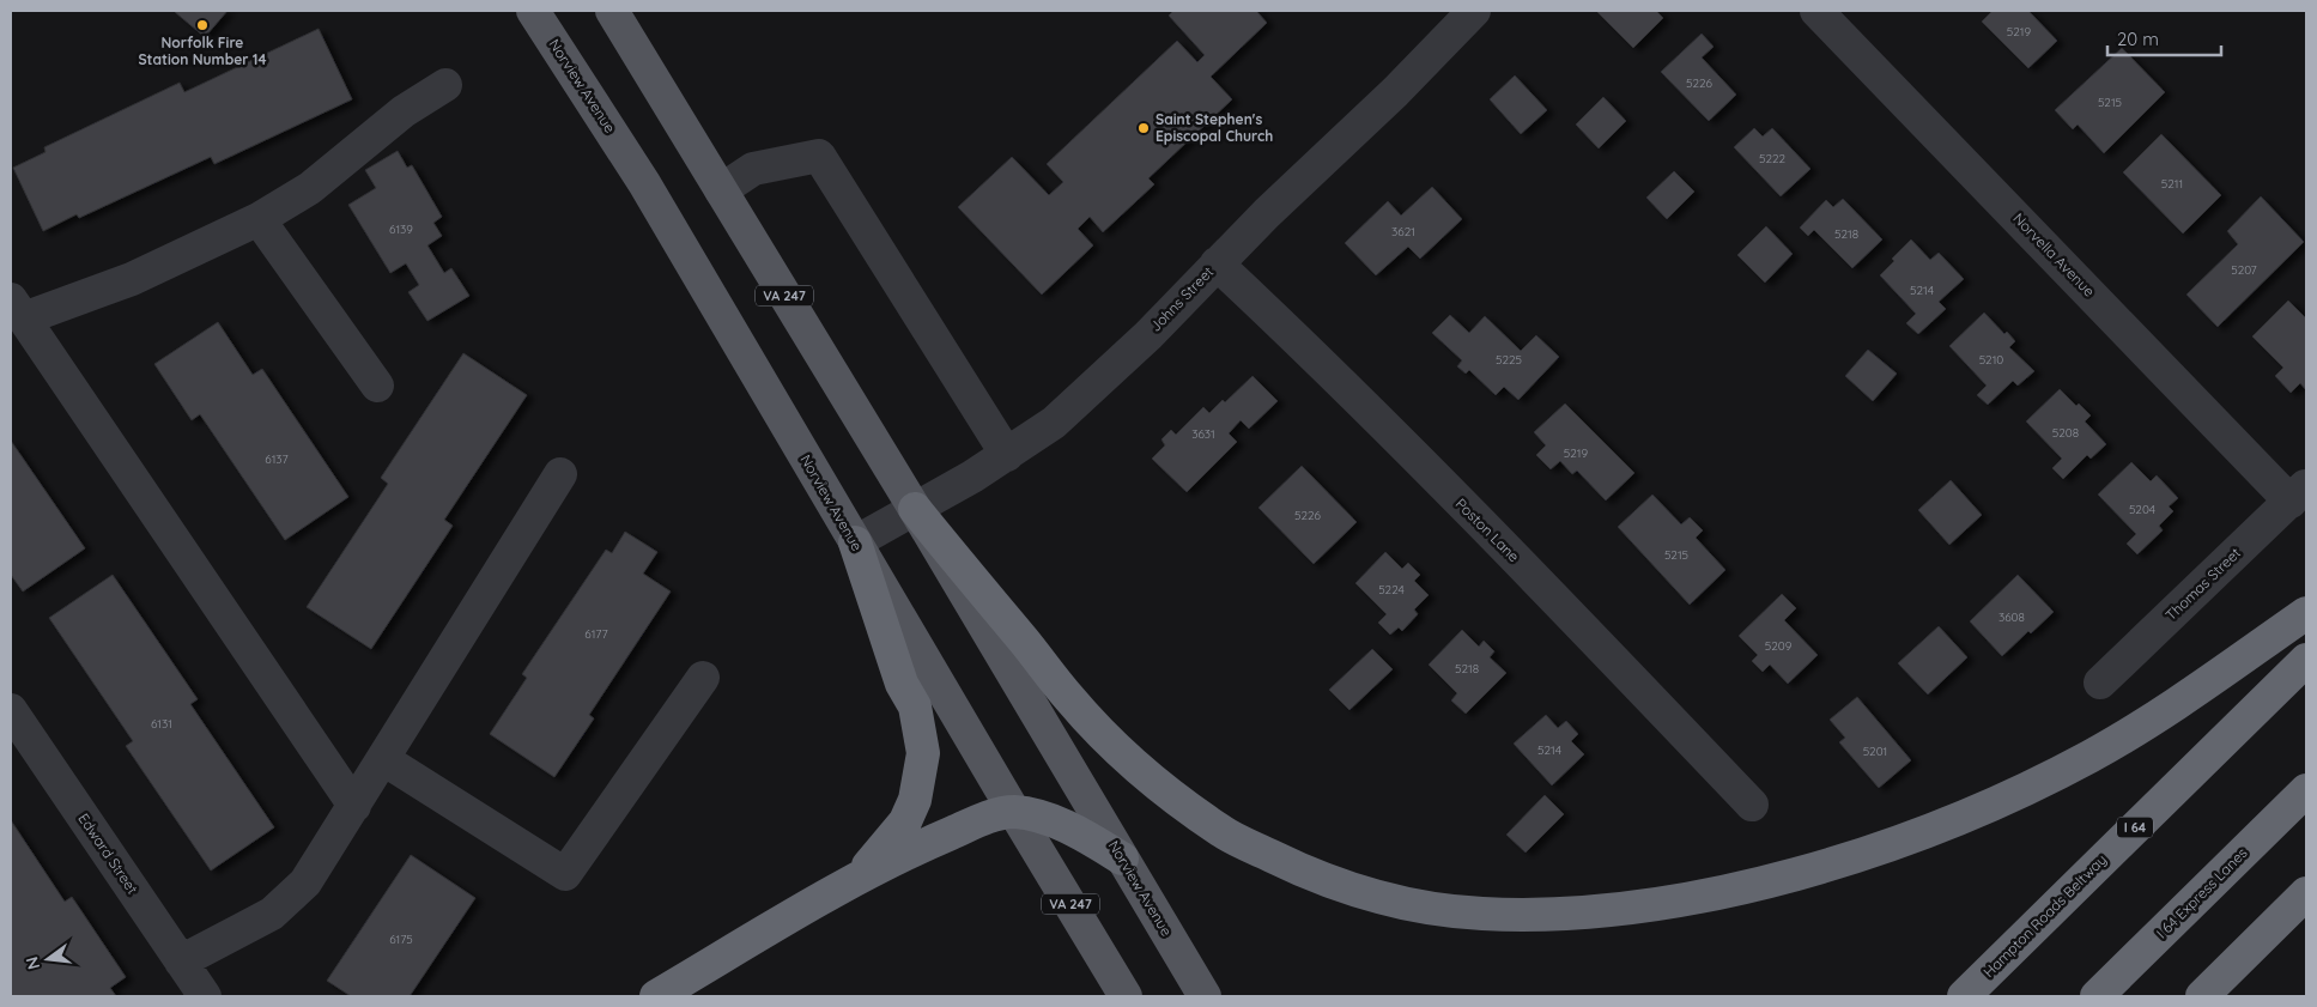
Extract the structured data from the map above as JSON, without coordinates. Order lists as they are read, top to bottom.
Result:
{
  "streets": {
    "highway": ["I 64", "I 64 Express Lanes", "Hampton Roads Beltway"],
    "main road": ["Norview Avenue", "VA 247"],
    "street": [
      "Norvella Avenue",
      "Johns Street",
      "Poston Lane",
      "Thomas Street",
      "Edward Street"
    ]
  },
  "crossings": [
    ["Norview Avenue", "Johns Street"],
    ["Norvella Avenue", "Thomas Street"],
    ["Johns Street", "Poston Lane"]
  ],
  "places": ["Norfolk Fire Station Number 14", "Saint Stephen's Episcopal Church"],
  "house_numbers": [
    "5219",
    "5226",
    "5215",
    "5222",
    "5211",
    "6139",
    "3621",
    "5218",
    "5207",
    "5214",
    "5225",
    "5210",
    "5208",
    "3631",
    "5219",
    "6137",
    "5204",
    "5226",
    "5215",
    "5224",
    "3608",
    "6177",
    "5209",
    "5218",
    "6131",
    "5214",
    "5201",
    "6175"
  ],
  "scale_bar": "20 m",
  "north": "left"
}
